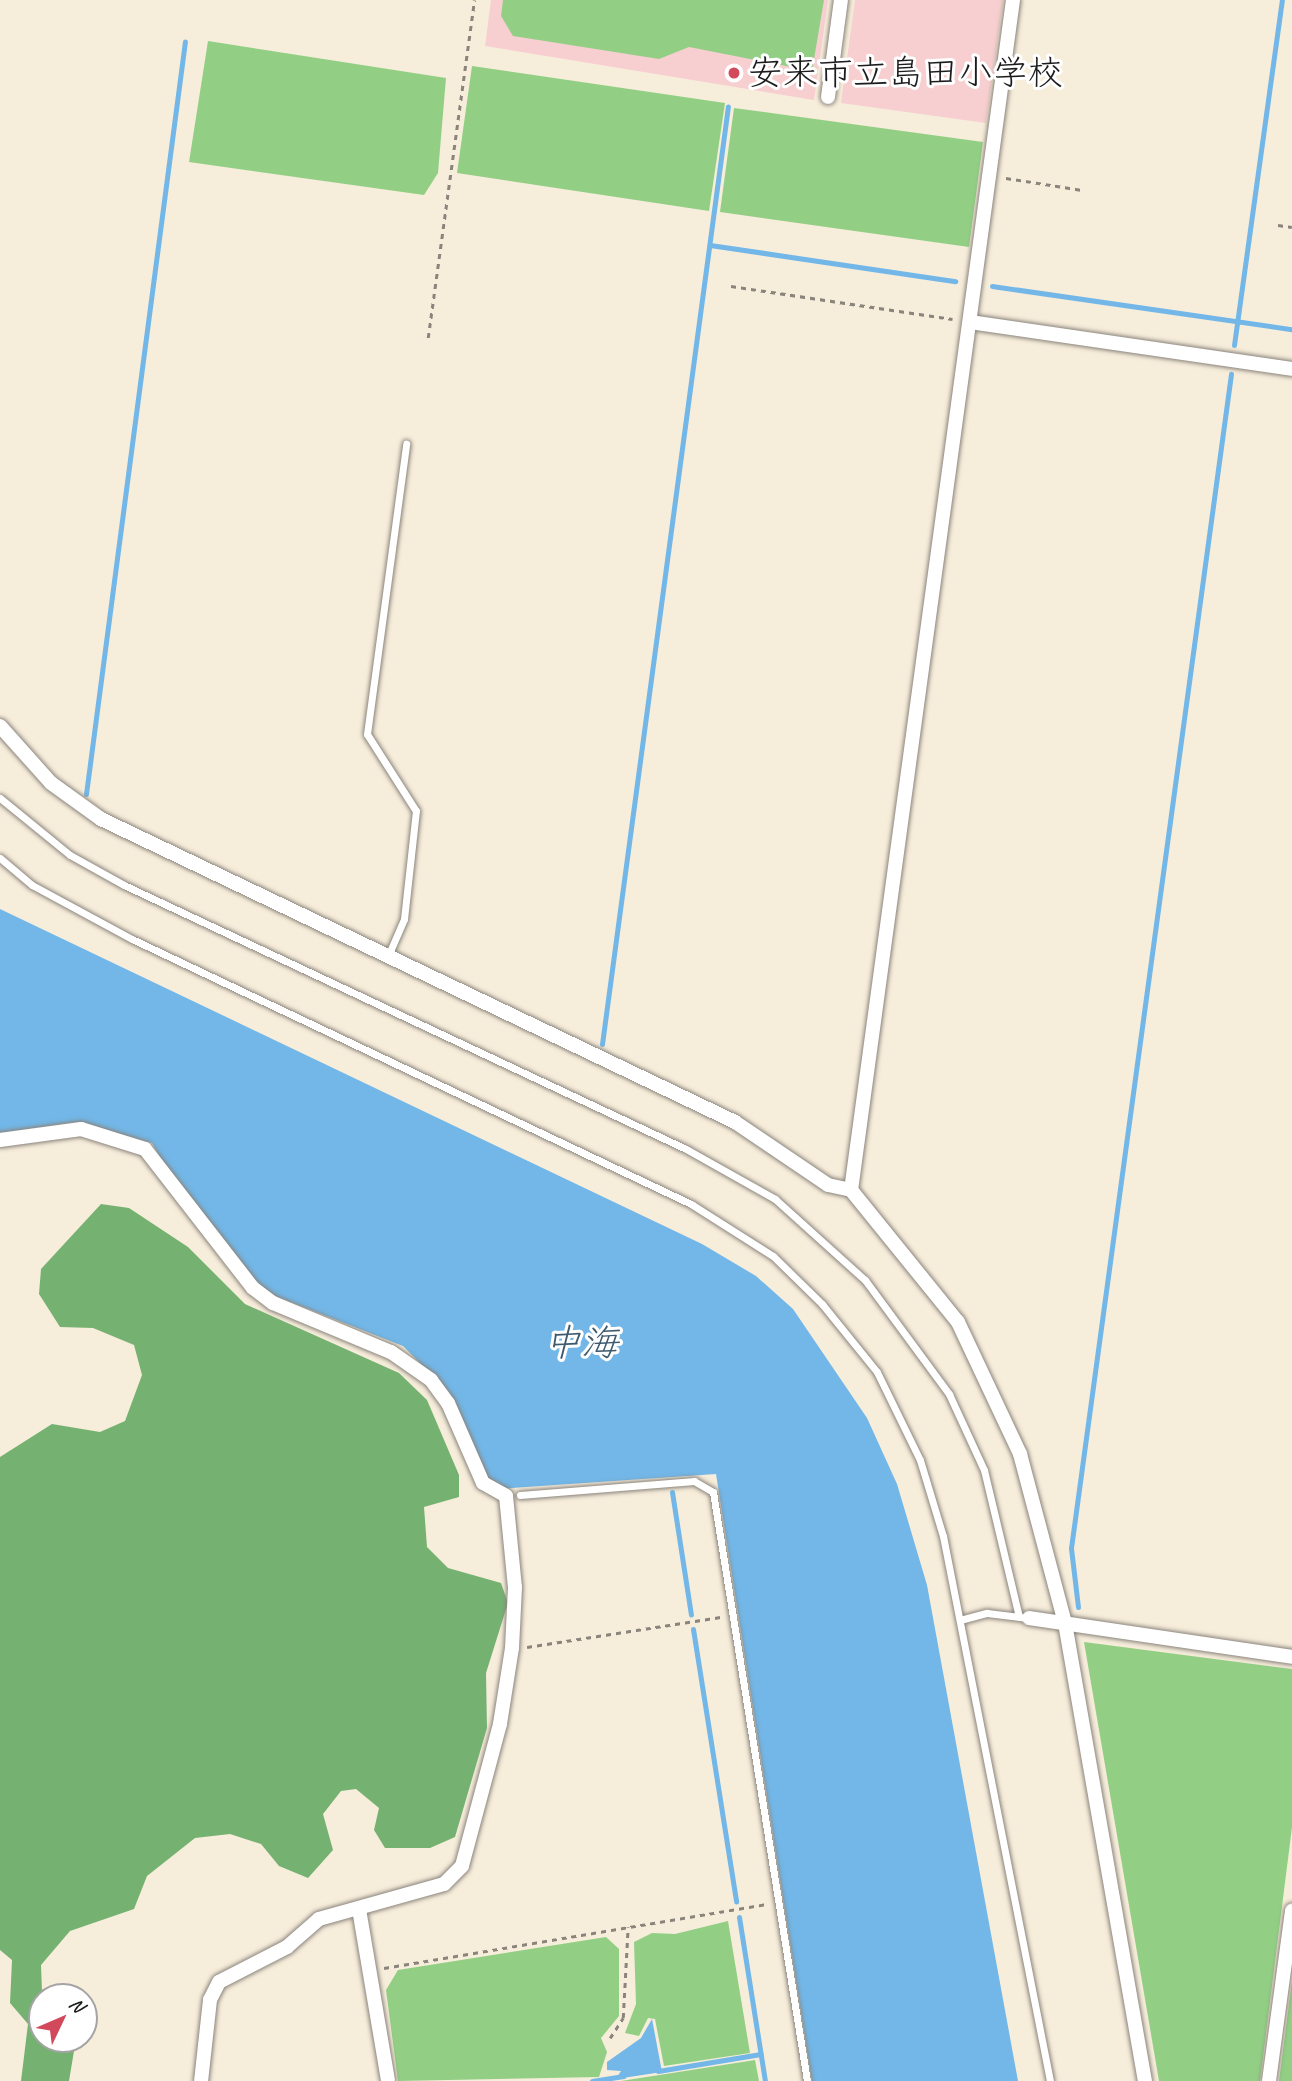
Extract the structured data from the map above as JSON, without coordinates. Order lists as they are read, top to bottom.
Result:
{
  "water": ["中海"],
  "places": ["安来市立島田小学校"],
  "north": "top right"
}
